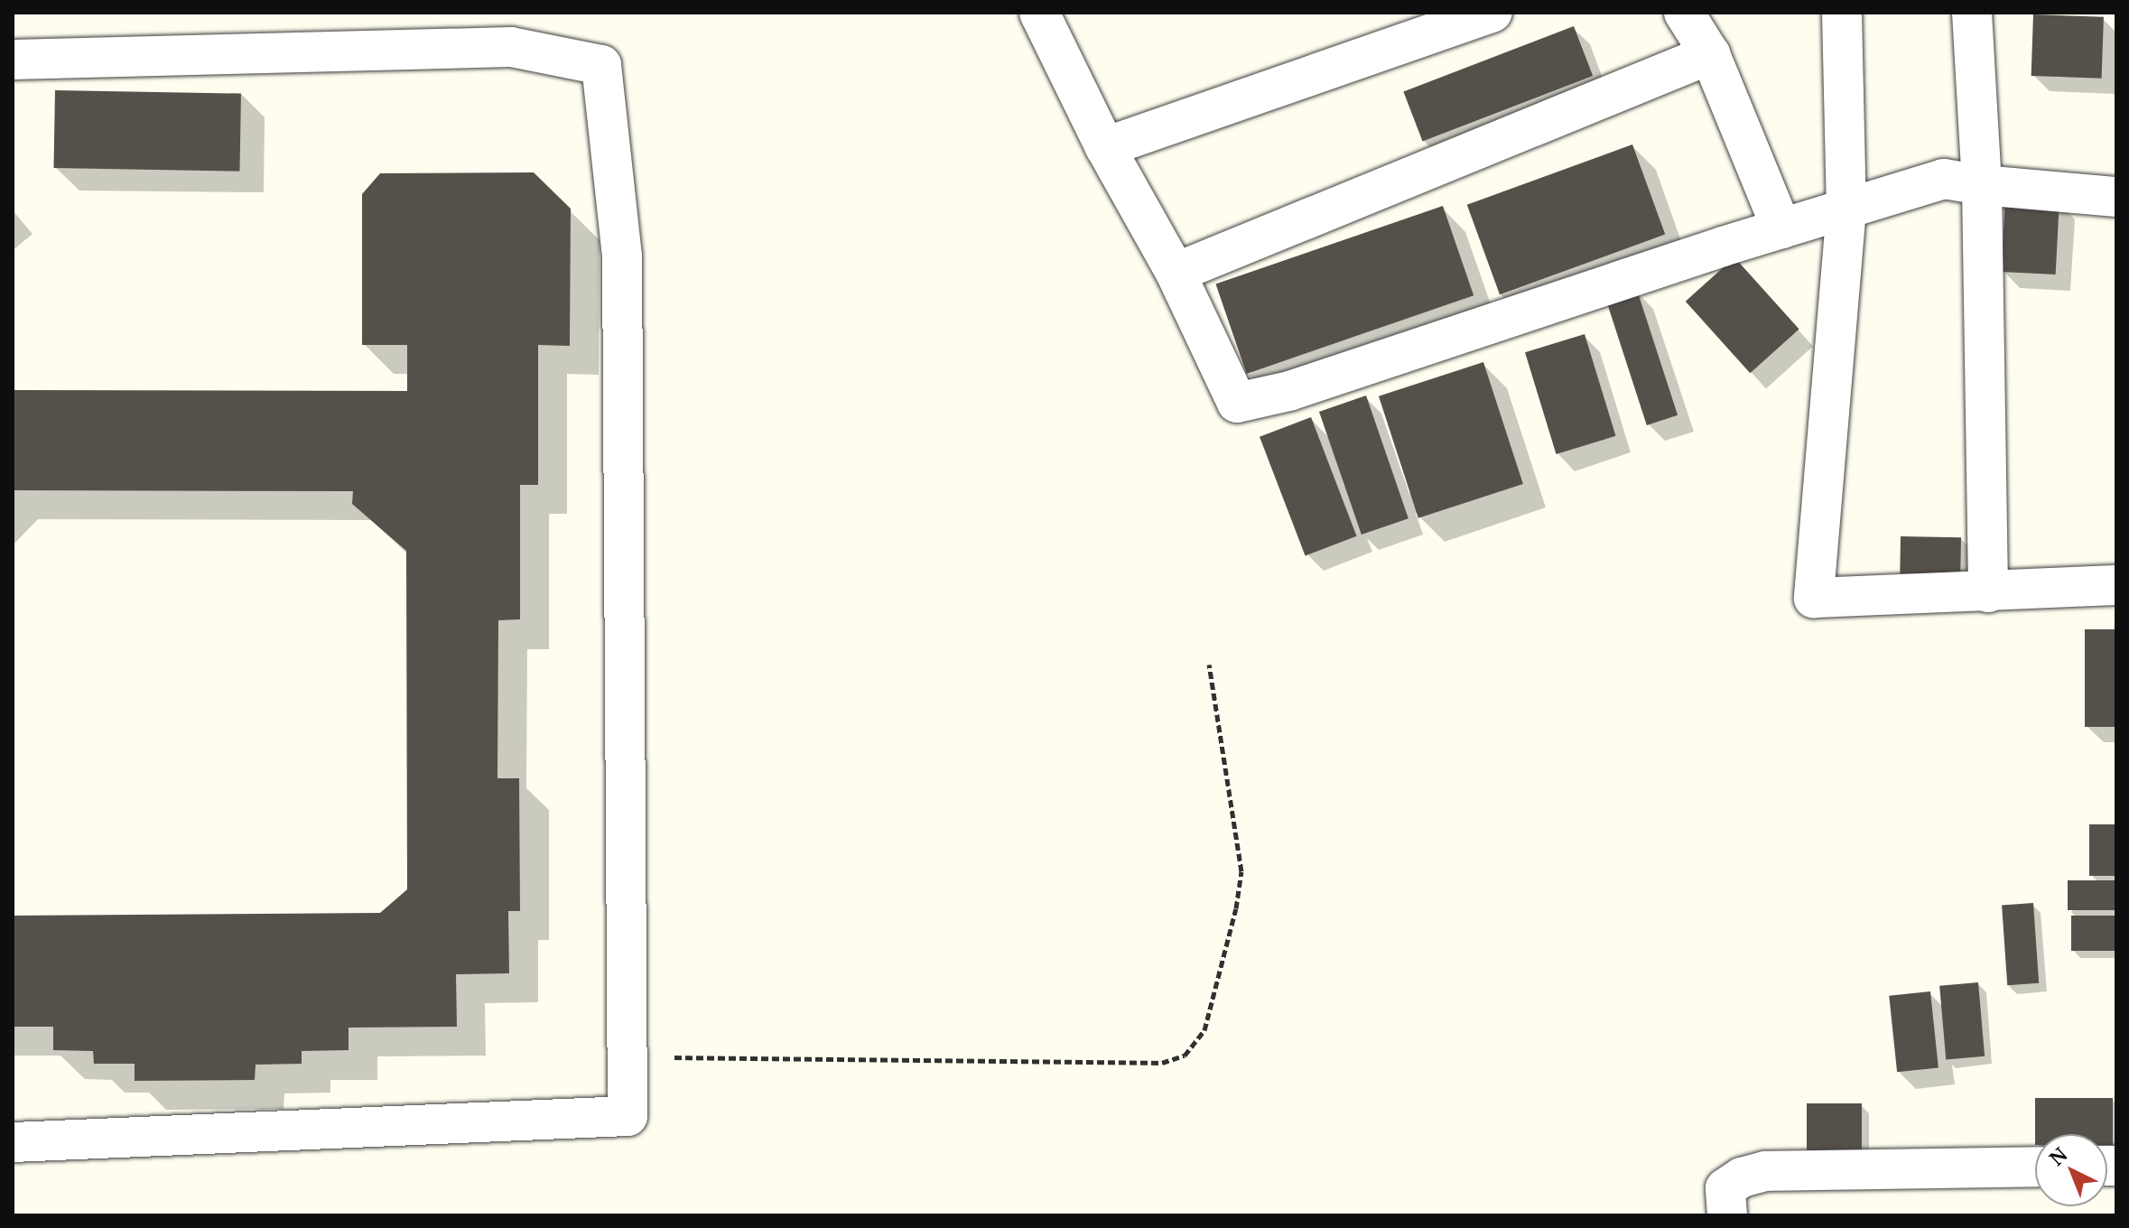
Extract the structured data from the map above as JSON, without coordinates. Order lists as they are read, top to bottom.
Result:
{
  "north": "top left"
}
